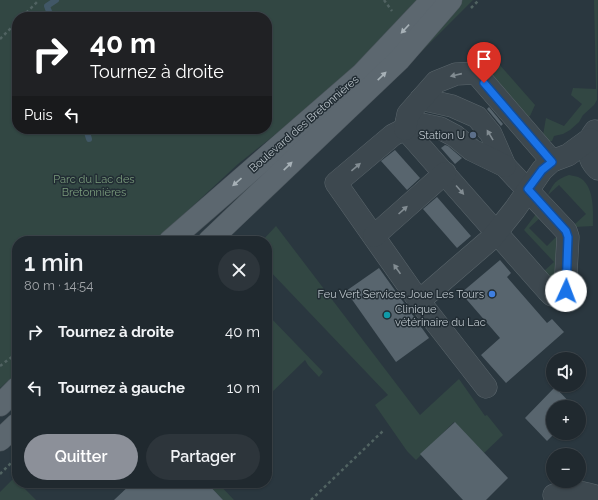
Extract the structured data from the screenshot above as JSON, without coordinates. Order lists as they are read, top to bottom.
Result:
{
  "streets": {
    "main road": ["Boulevard des Bretonnières"]
  },
  "parks": ["Parc du Lac des Bretonnières"],
  "places": ["Station U", "Feu Vert Services Joue Les Tours", "Clinique vétérinaire du Lac"],
  "page": {
    "turn": ["40 m", "Tournez à droite"],
    "then": "Puis",
    "heading": ["1 min", "80 m · 14:54"],
    "list": [
      {
        "name": "Tournez à droite",
        "value": "40 m"
      },
      {
        "name": "Tournez à gauche",
        "value": "10 m"
      }
    ],
    "map_buttons": ["+", "−"],
    "buttons": ["Quitter", "Partager"]
  }
}
